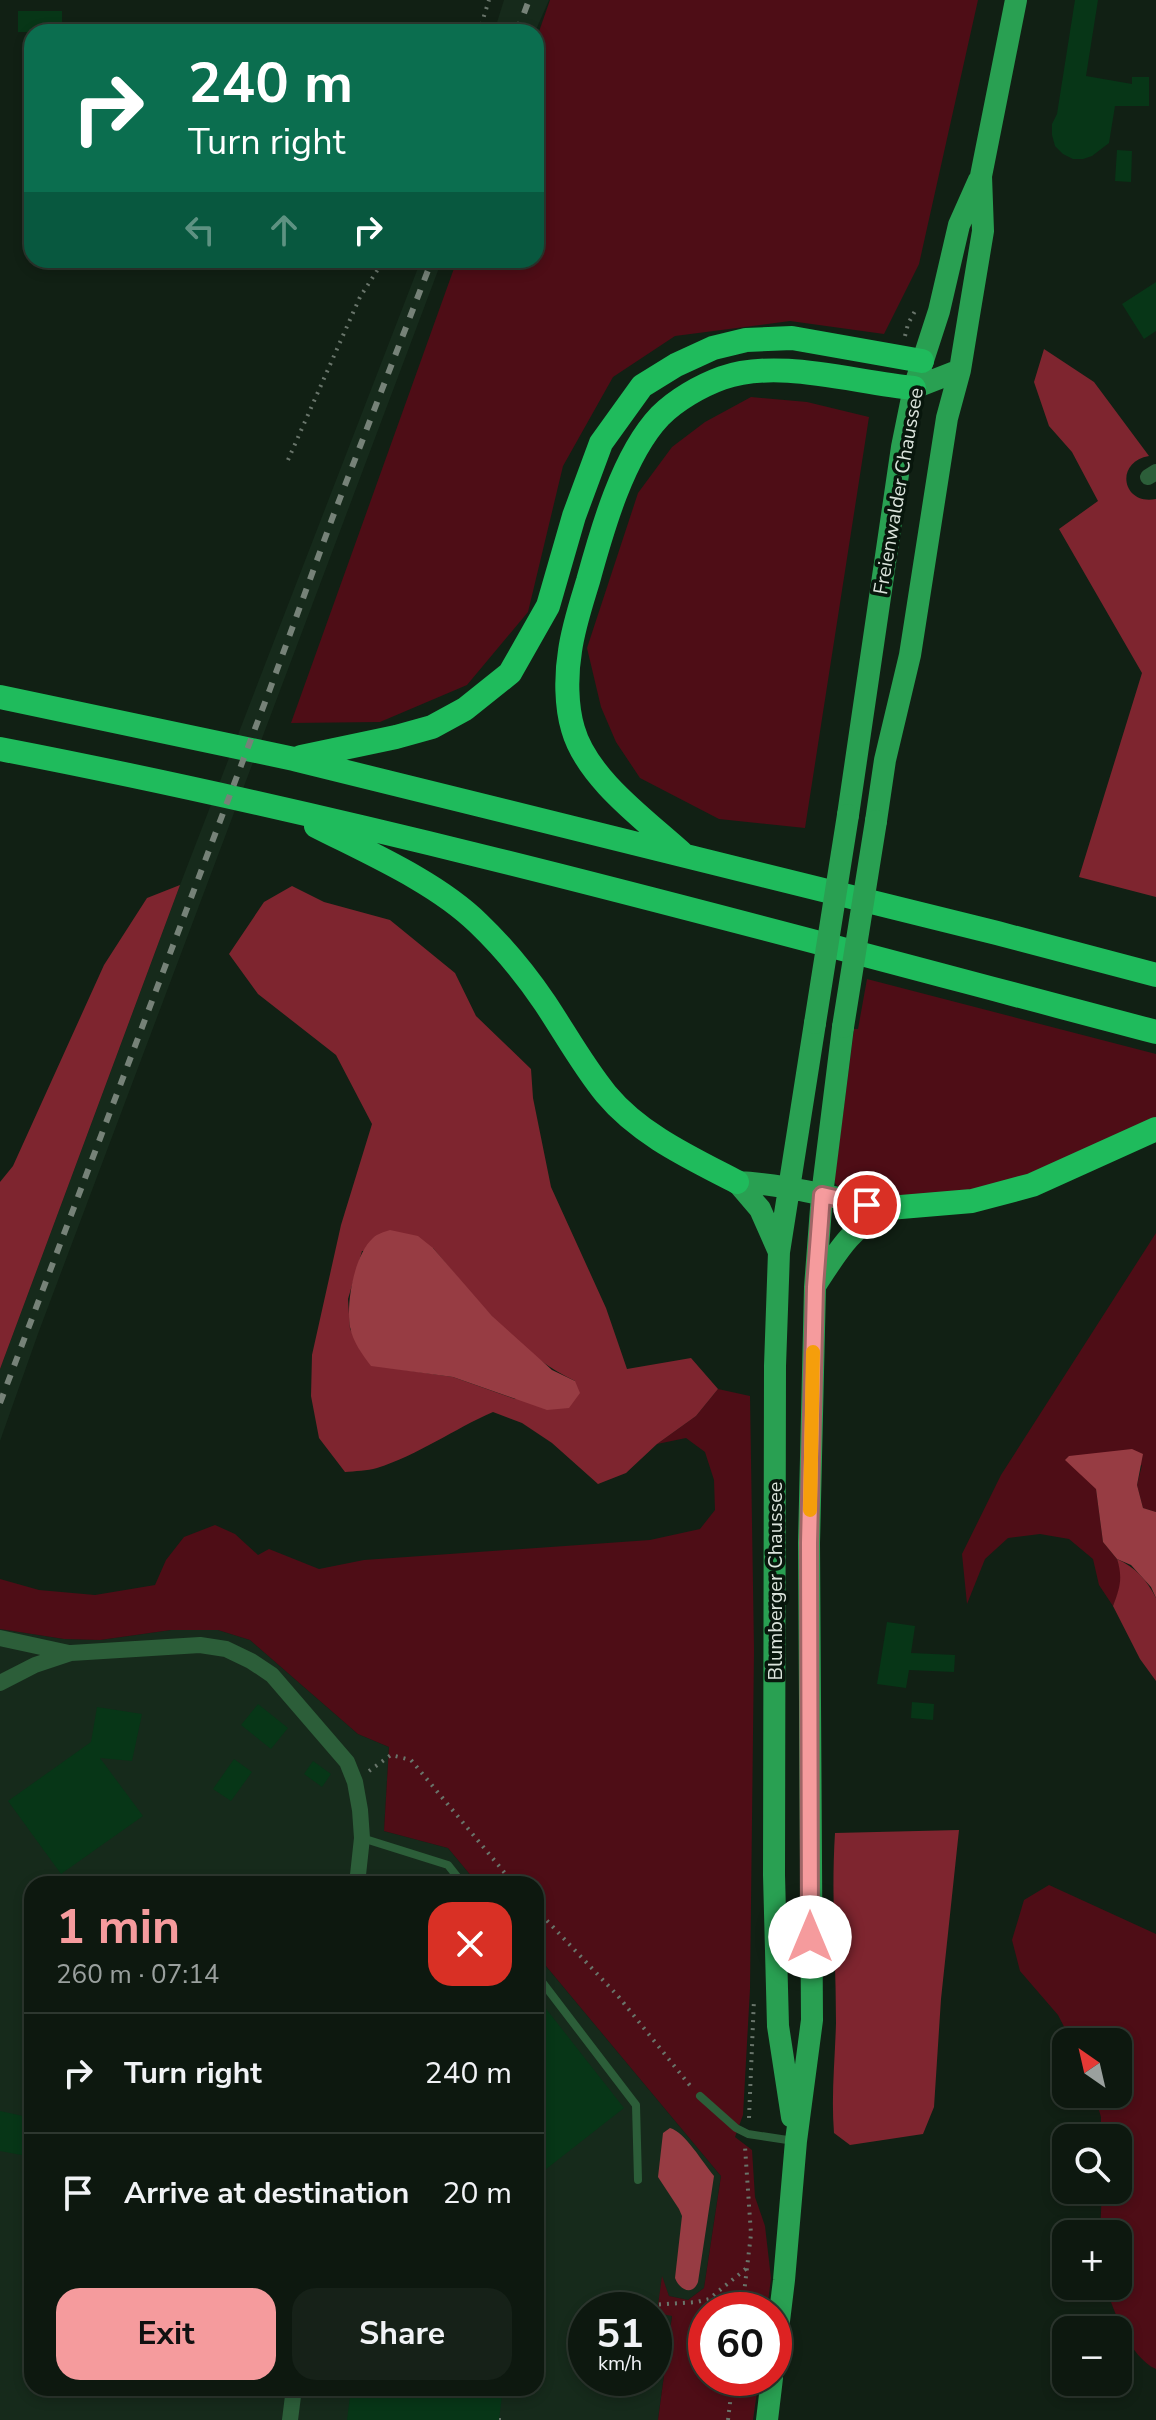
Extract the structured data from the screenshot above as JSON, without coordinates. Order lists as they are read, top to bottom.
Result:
{
  "streets": {
    "main road": ["Freienwalder Chaussee", "Blumberger Chaussee"]
  },
  "crossings": [
    ["Freienwalder Chaussee", "Blumberger Chaussee"]
  ],
  "north": "top left",
  "page": {
    "turn": ["240 m", "Turn right"],
    "heading": ["1 min", "260 m · 07:14"],
    "list": [
      {
        "name": "Turn right",
        "value": "240 m"
      },
      {
        "name": "Arrive at destination",
        "value": "20 m"
      }
    ],
    "map_buttons": ["+", "−"],
    "buttons": ["Exit", "Share"],
    "speed": "51 km/h",
    "limit": "60"
  }
}
